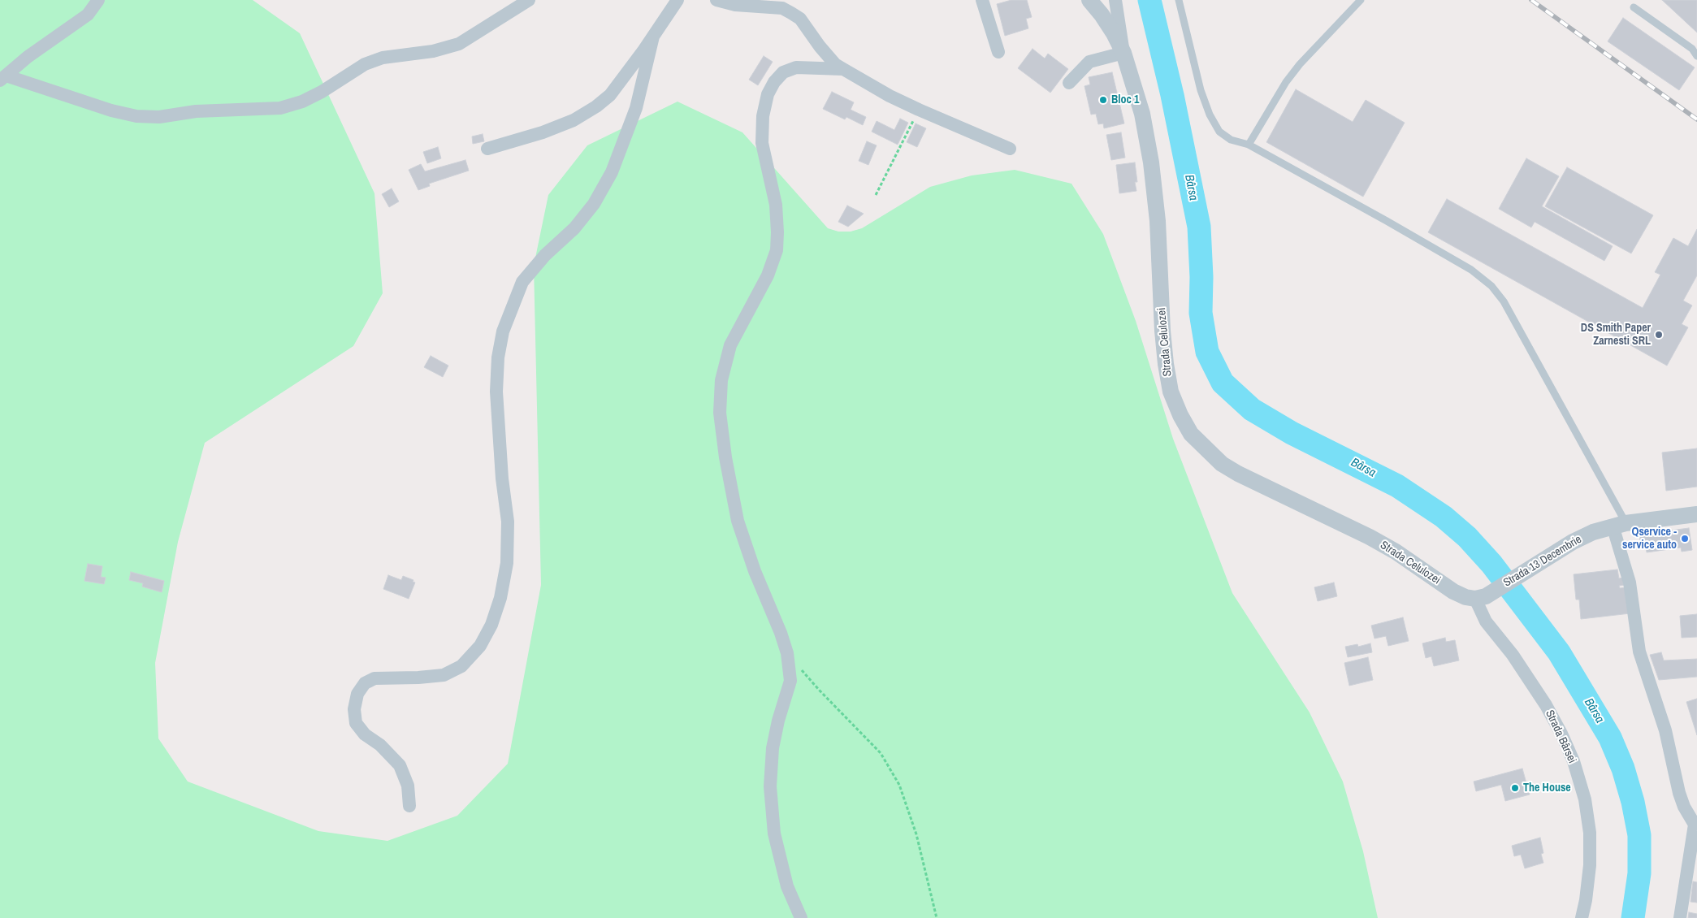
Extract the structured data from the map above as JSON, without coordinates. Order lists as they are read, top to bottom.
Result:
{
  "streets": {
    "street": ["Strada Celulozei", "Strada 13 Decembrie", "Strada Bârsei"]
  },
  "crossings": [
    ["Strada Celulozei", "Strada 13 Decembrie"],
    ["Strada Celulozei", "Strada Bârsei"],
    ["Strada 13 Decembrie", "Strada Bârsei"]
  ],
  "water": ["Bârsa"],
  "places": [
    "Bloc 1",
    "DS Smith Paper Zarnesti SRL",
    "Qservice - service auto",
    "The House"
  ]
}
